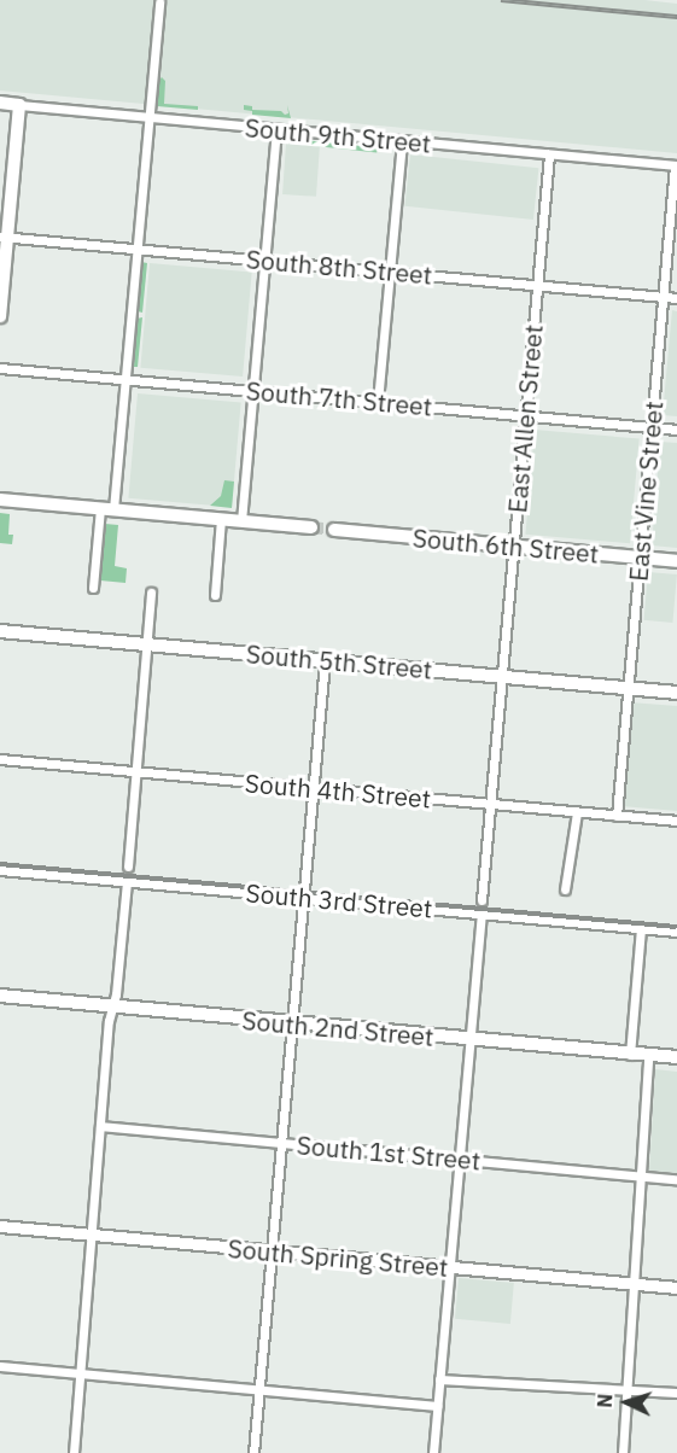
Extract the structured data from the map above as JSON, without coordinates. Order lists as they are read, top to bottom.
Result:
{
  "streets": {
    "main road": [
      "South 9th Street",
      "South 6th Street",
      "South 5th Street",
      "South 2nd Street"
    ],
    "street": [
      "South 8th Street",
      "South 7th Street",
      "East Allen Street",
      "East Vine Street",
      "South 4th Street",
      "South 3rd Street",
      "South 1st Street",
      "South Spring Street"
    ]
  },
  "crossings": [
    ["South 9th Street", "East Allen Street"],
    ["South 9th Street", "East Vine Street"],
    ["South 8th Street", "East Allen Street"],
    ["South 8th Street", "East Vine Street"],
    ["South 7th Street", "East Allen Street"],
    ["South 7th Street", "East Vine Street"],
    ["East Allen Street", "South 6th Street"],
    ["East Allen Street", "South 5th Street"],
    ["East Allen Street", "South 4th Street"],
    ["East Vine Street", "South 6th Street"],
    ["East Vine Street", "South 5th Street"],
    ["East Vine Street", "South 4th Street"]
  ],
  "north": "left"
}
